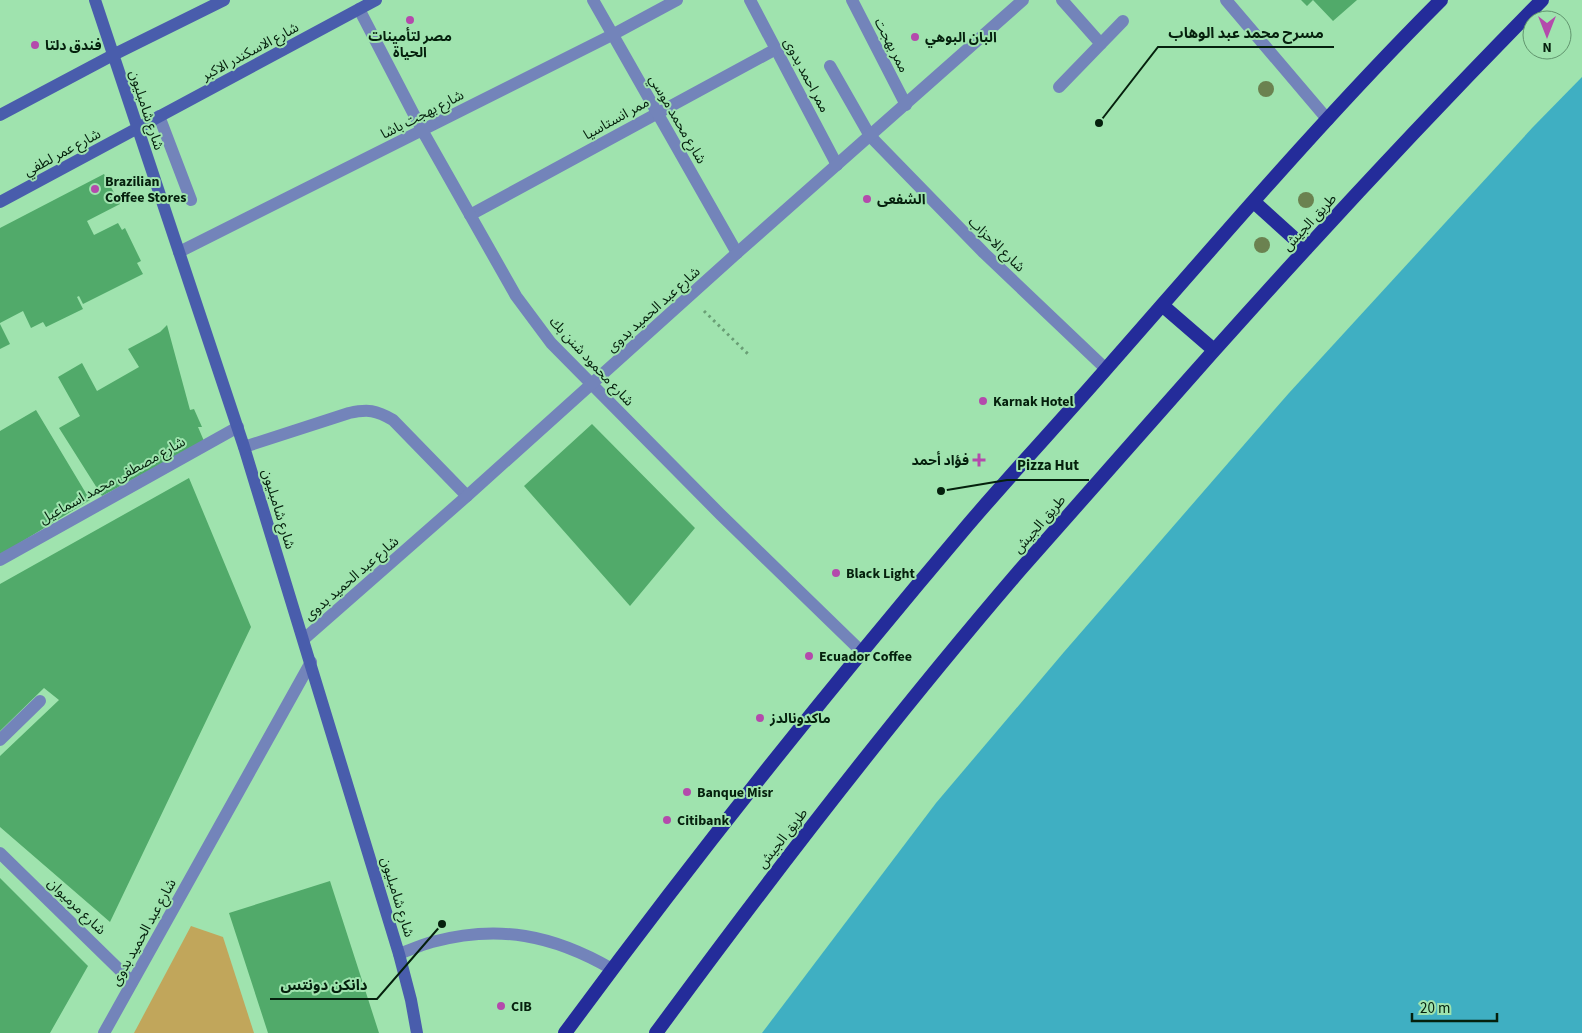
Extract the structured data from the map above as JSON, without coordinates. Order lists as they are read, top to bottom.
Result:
{
  "streets": {
    "highway": ["طريق الجيش"],
    "main road": ["شارع الاسكندر الاكبر", "شارع شامبليون", "شارع عمر لطفي"],
    "street": [
      "ممر بهجت",
      "ممر احمد بدوى",
      "شارع بهجت باشا",
      "ممر انستاسيا",
      "شارع محمد موسي",
      "شارع الاحزاب",
      "شارع عبد الحميد بدوى",
      "شارع محمود شنن بك",
      "شارع مصطفى محمد اسماعيل",
      "شارع مرميوان"
    ]
  },
  "crossings": [
    ["ممر بهجت", "شارع عبد الحميد بدوى"],
    ["شارع الاسكندر الاكبر", "شارع شامبليون"],
    ["شارع الاسكندر الاكبر", "شارع عمر لطفي"],
    ["شارع الاسكندر الاكبر", "شارع محمود شنن بك"],
    ["ممر احمد بدوى", "ممر انستاسيا"],
    ["ممر احمد بدوى", "شارع عبد الحميد بدوى"],
    ["شارع شامبليون", "شارع بهجت باشا"],
    ["شارع شامبليون", "شارع عمر لطفي"],
    ["شارع شامبليون", "شارع عبد الحميد بدوى"],
    ["شارع شامبليون", "شارع مصطفى محمد اسماعيل"],
    ["شارع بهجت باشا", "شارع محمد موسي"],
    ["شارع بهجت باشا", "شارع محمود شنن بك"],
    ["ممر انستاسيا", "شارع محمد موسي"],
    ["ممر انستاسيا", "شارع محمود شنن بك"],
    ["شارع محمد موسي", "شارع عبد الحميد بدوى"],
    ["شارع الاحزاب", "شارع عبد الحميد بدوى"],
    ["شارع عبد الحميد بدوى", "شارع محمود شنن بك"],
    ["شارع عبد الحميد بدوى", "شارع مرميوان"]
  ],
  "places": {
    "other": [
      "مصر لتأمينات الحياة",
      "البان البوهي",
      "فندق دلتا",
      "مسرح محمد عبد الوهاب",
      "Brazilian Coffee Stores",
      "الشفعى",
      "Karnak Hotel",
      "Pizza Hut",
      "Black Light",
      "Ecuador Coffee",
      "ماكدونالدز",
      "Banque Misr",
      "Citibank",
      "دانكن دونتس",
      "CIB"
    ],
    "health": ["فؤاد أحمد"]
  },
  "scale_bar": "20 m",
  "north": "bottom"
}
